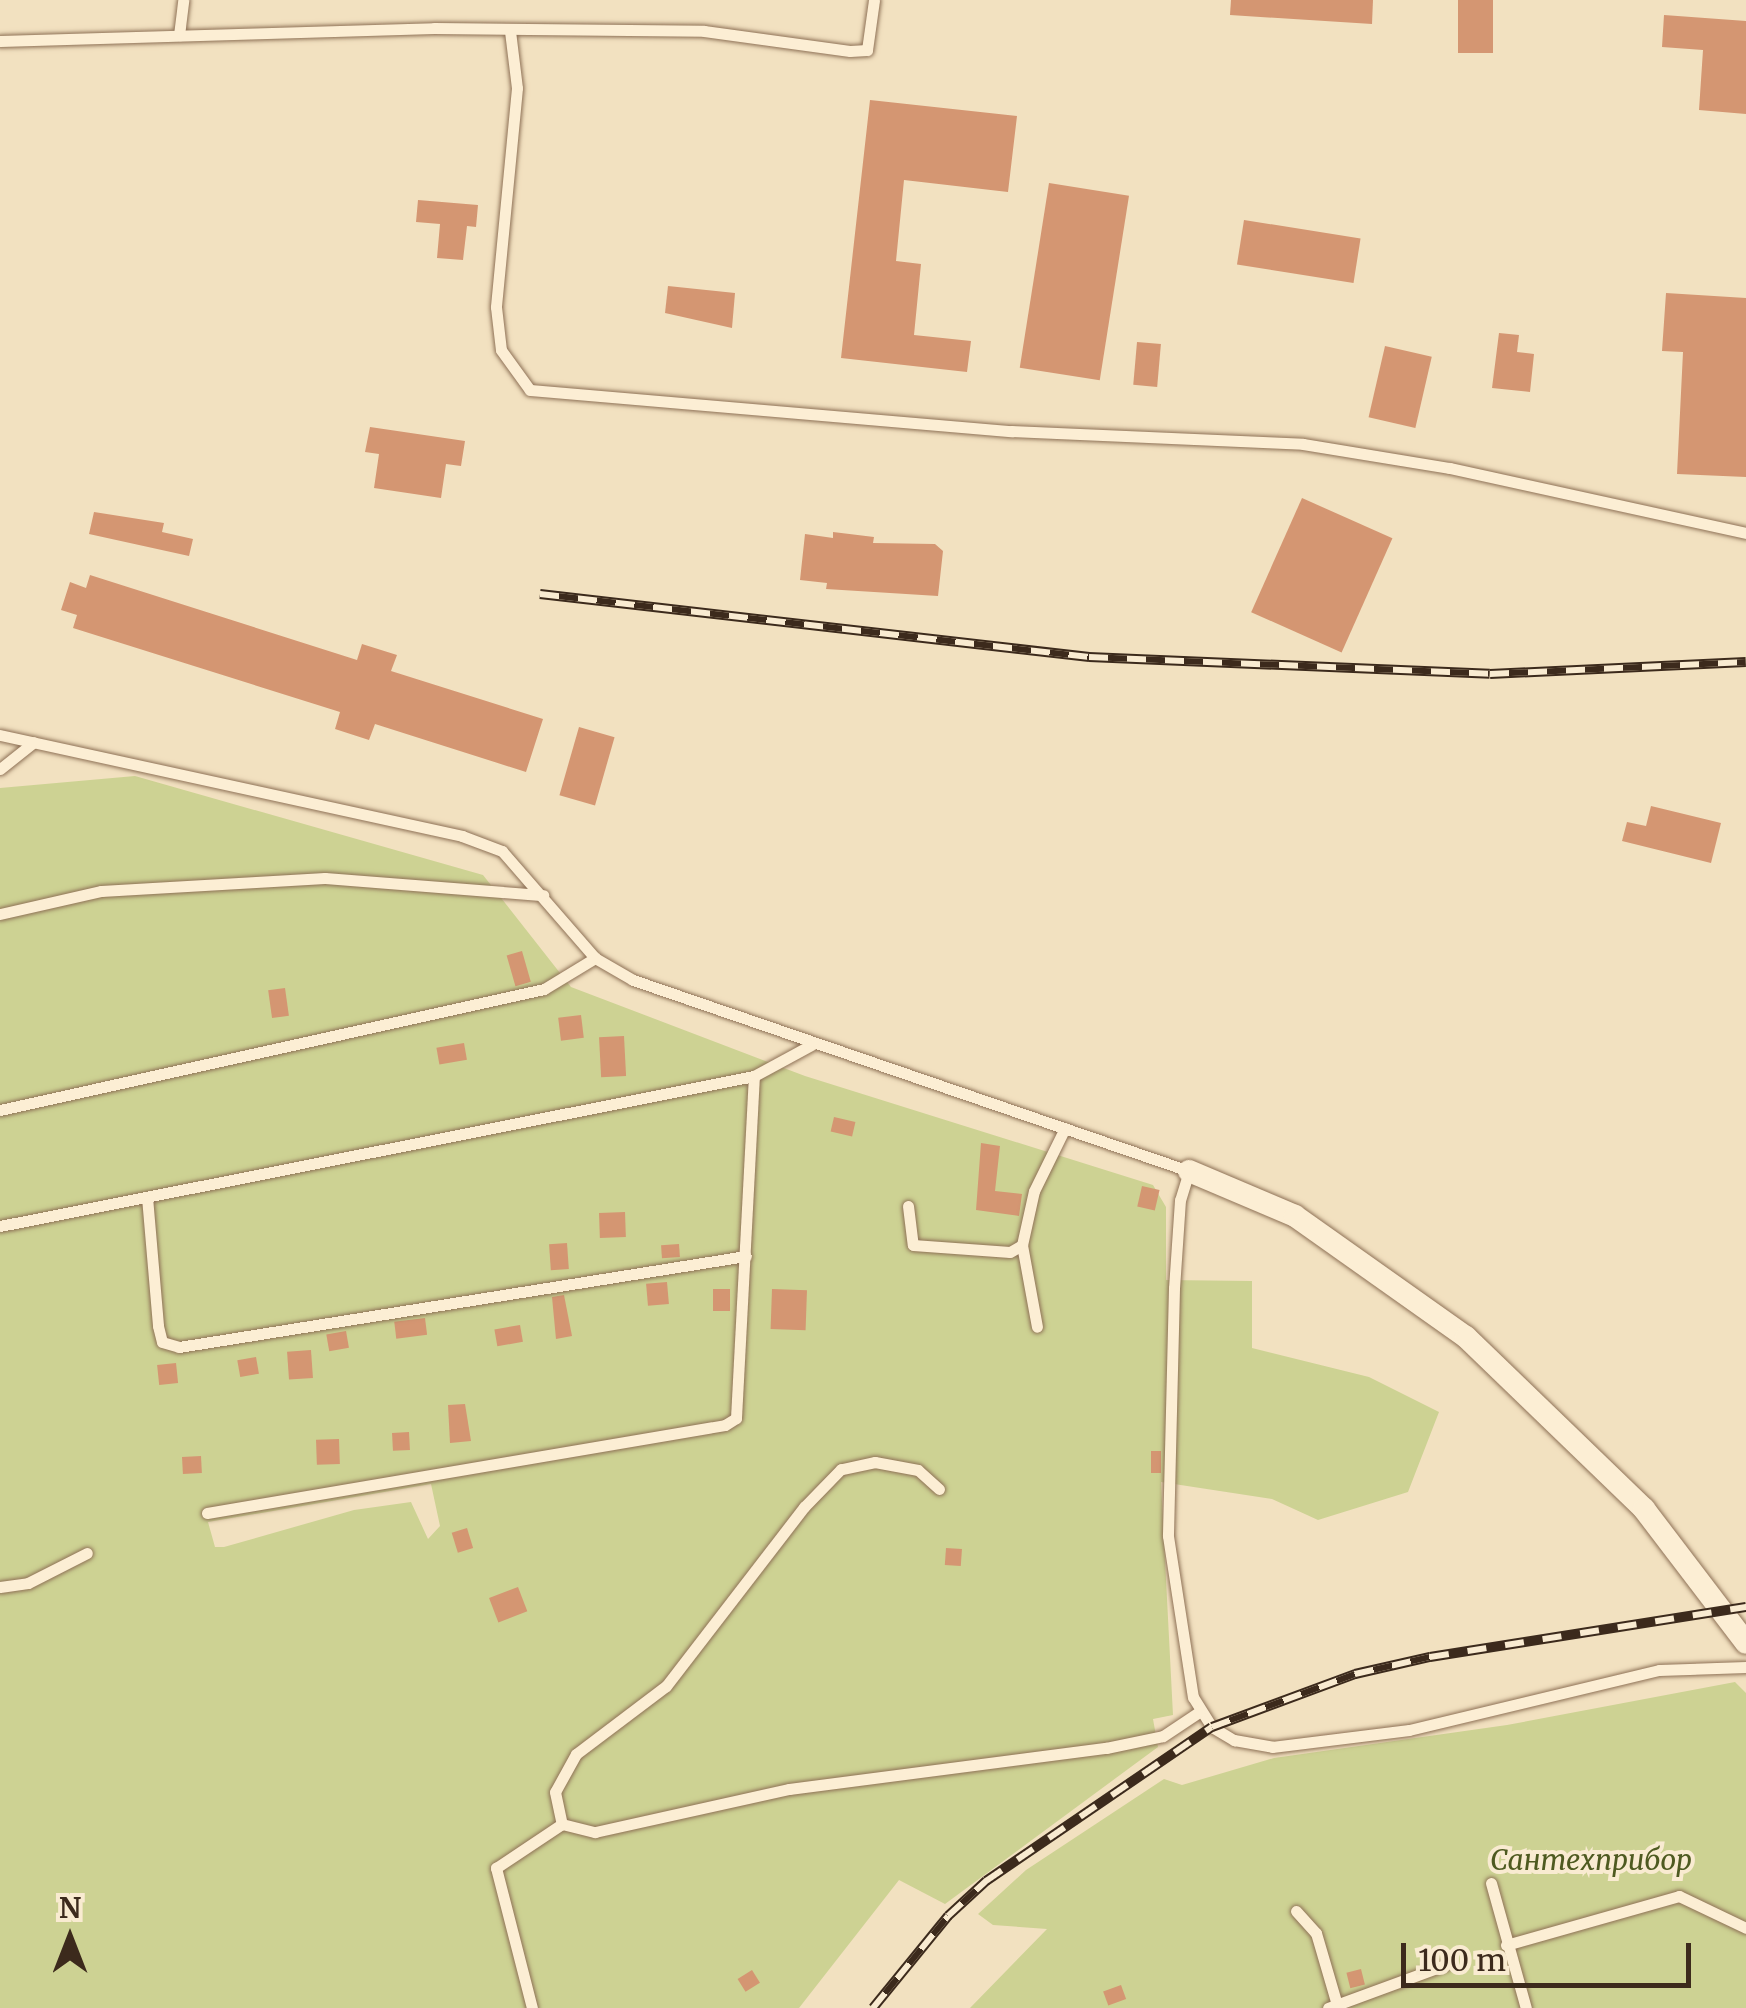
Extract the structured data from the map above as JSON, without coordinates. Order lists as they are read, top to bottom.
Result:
{
  "parks": ["Сантехприбор"],
  "scale_bar": "100 m",
  "north": "top"
}
